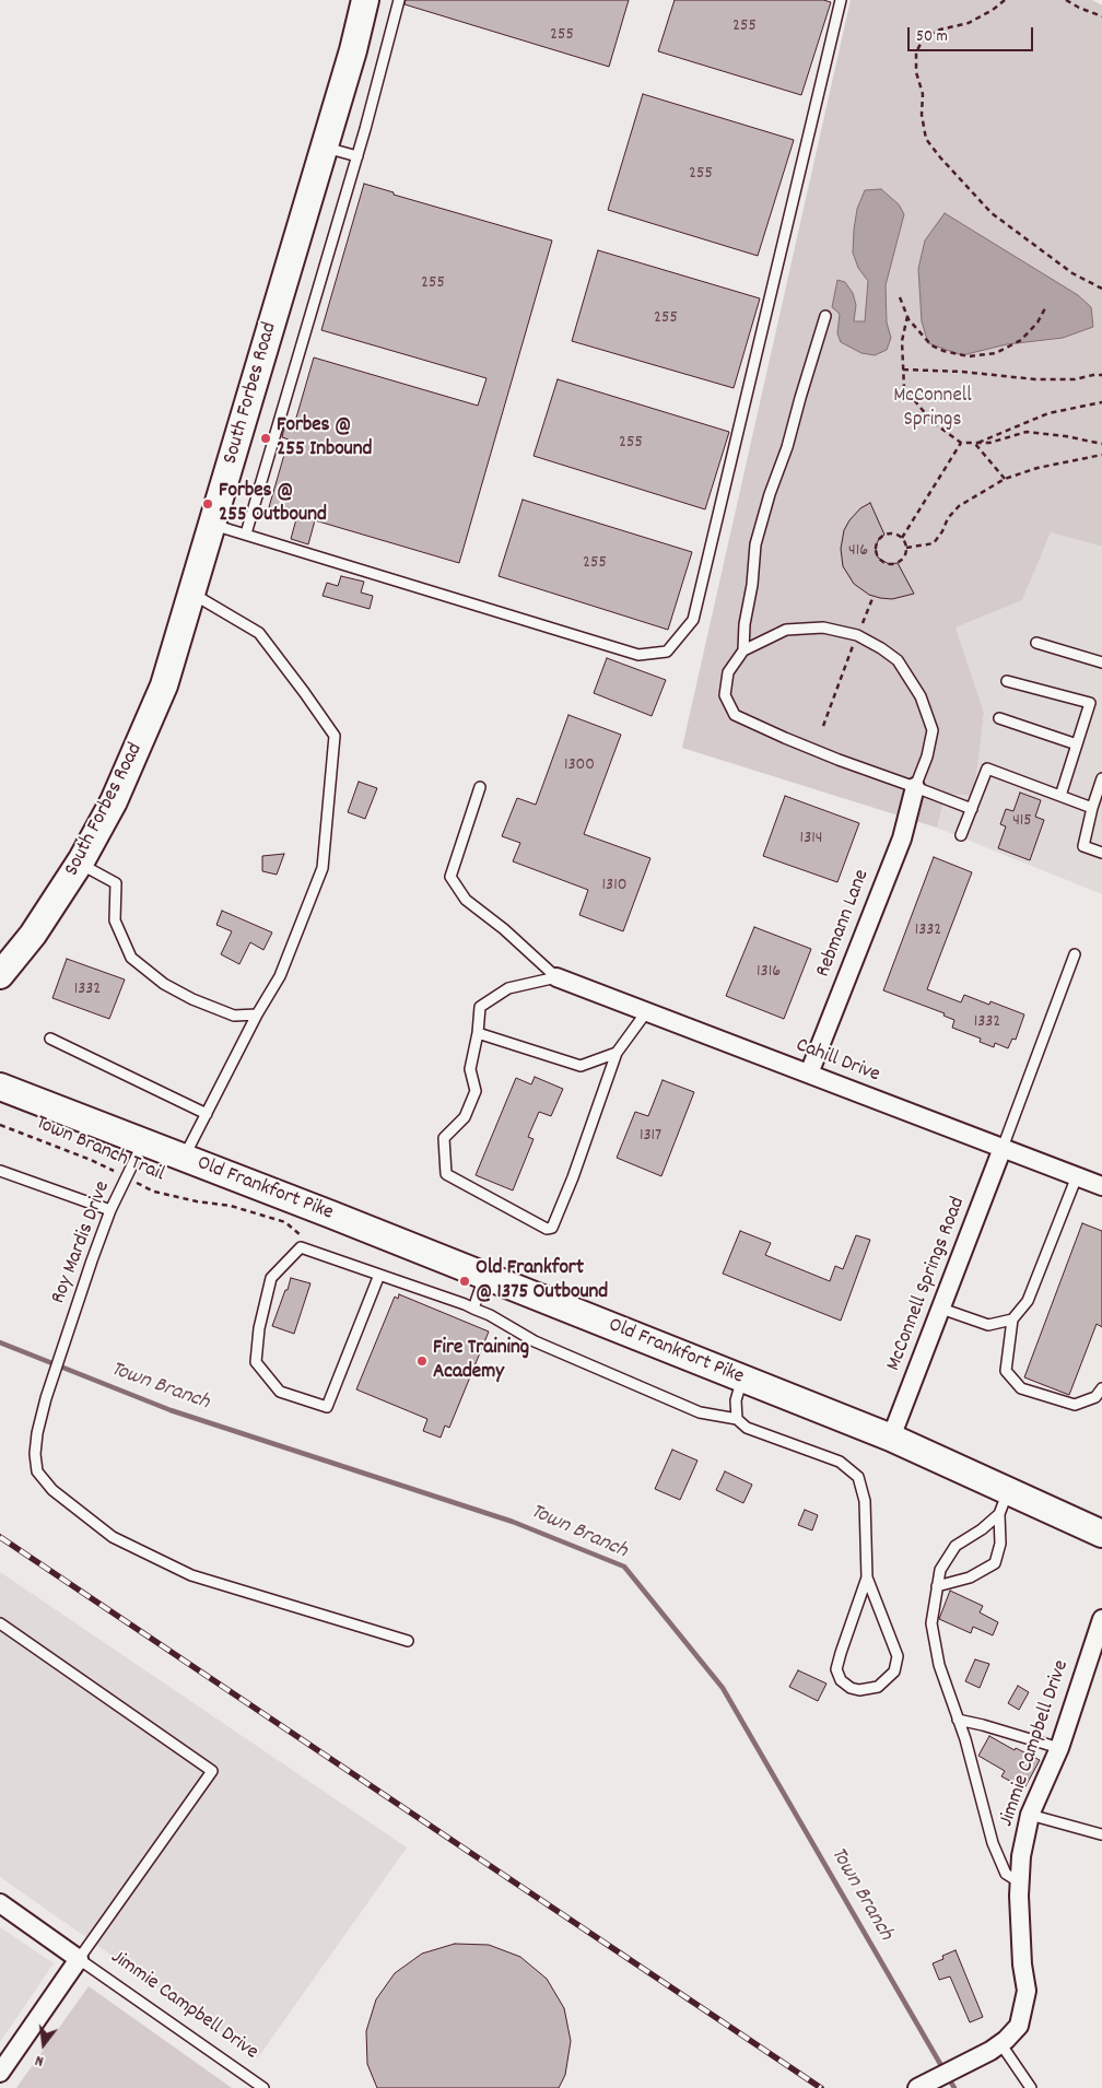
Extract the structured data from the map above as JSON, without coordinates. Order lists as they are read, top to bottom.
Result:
{
  "streets": {
    "main road": ["South Forbes Road", "Old Frankfort Pike"],
    "street": [
      "Rebmann Lane",
      "Cahill Drive",
      "McConnell Springs Road",
      "Jimmie Campbell Drive"
    ],
    "lane": ["Roy Mardis Drive"],
    "path": ["Town Branch Trail"]
  },
  "crossings": [
    ["Rebmann Lane", "Cahill Drive"],
    ["Cahill Drive", "McConnell Springs Road"],
    ["Town Branch Trail", "Roy Mardis Drive"],
    ["Old Frankfort Pike", "Roy Mardis Drive"],
    ["Old Frankfort Pike", "McConnell Springs Road"]
  ],
  "water": ["Town Branch"],
  "parks": ["McConnell Springs"],
  "places": [
    "Forbes @ 255 Inbound",
    "Forbes @ 255 Outbound",
    "Old Frankfort @ 1375 Outbound",
    "Fire Training Academy"
  ],
  "house_numbers": [
    "255",
    "255",
    "255",
    "255",
    "255",
    "255",
    "416",
    "255",
    "1300",
    "415",
    "1314",
    "1310",
    "1332",
    "1316",
    "1332",
    "1332",
    "1317"
  ],
  "scale_bar": "50 m",
  "north": "bottom"
}
